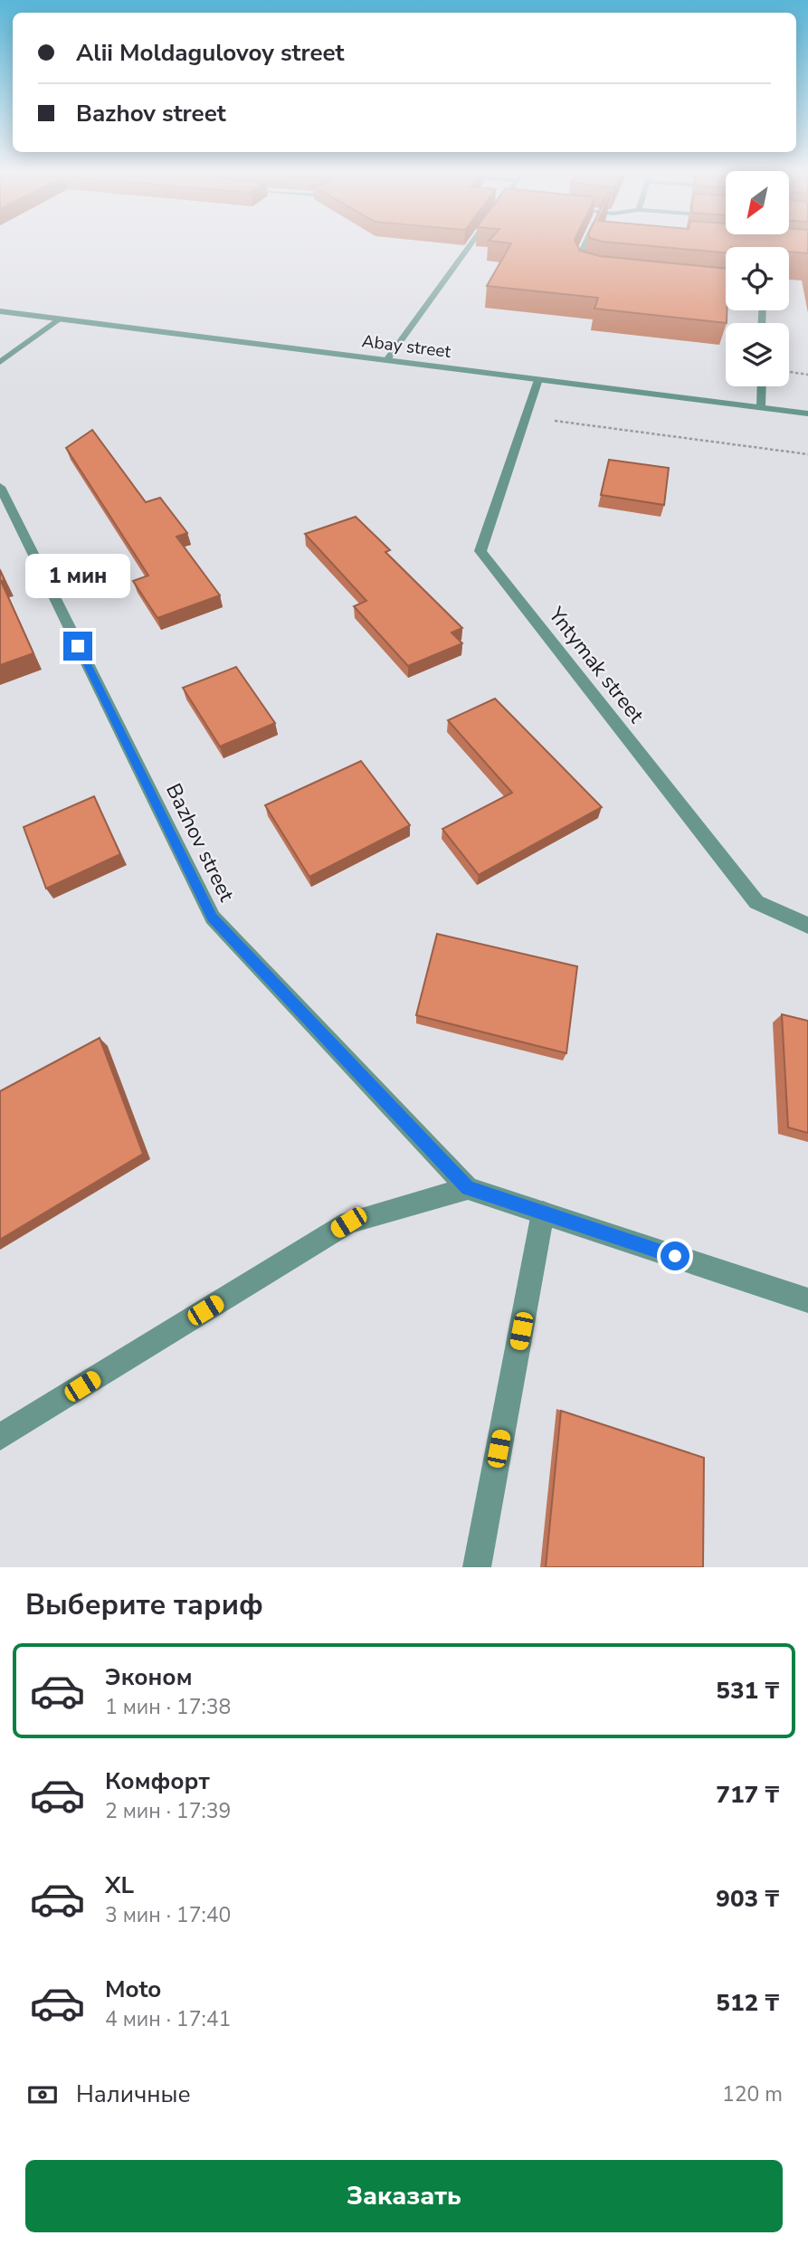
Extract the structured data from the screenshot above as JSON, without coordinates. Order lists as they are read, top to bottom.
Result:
{
  "streets": {
    "street": ["Abay street", "Yntymak street", "Bazhov street"]
  },
  "crossings": [
    ["Abay street", "Yntymak street"]
  ],
  "north": "bottom left",
  "page": {
    "banner": ["Alii Moldagulovoy street", "Bazhov street"],
    "bubble": "1 мин",
    "heading": "Выберите тариф",
    "list": [
      {
        "name": "Эконом",
        "note": "1 мин · 17:38",
        "value": "531 ₸"
      },
      {
        "name": "Комфорт",
        "note": "2 мин · 17:39",
        "value": "717 ₸"
      },
      {
        "name": "XL",
        "note": "3 мин · 17:40",
        "value": "903 ₸"
      },
      {
        "name": "Moto",
        "note": "4 мин · 17:41",
        "value": "512 ₸"
      }
    ],
    "pay": ["Наличные", "120 m"],
    "buttons": "Заказать"
  }
}
